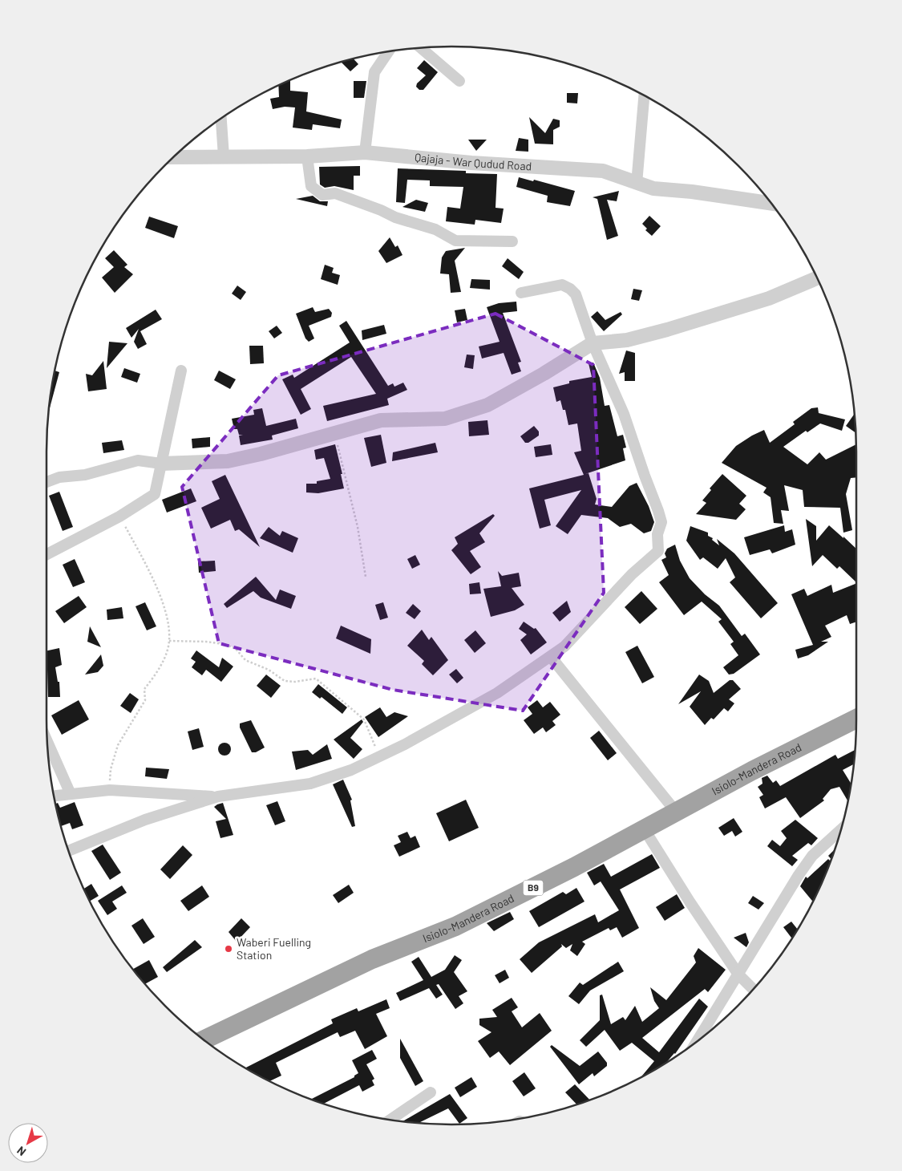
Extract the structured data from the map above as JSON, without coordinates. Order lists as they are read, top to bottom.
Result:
{
  "streets": {
    "highway": ["Isiolo-Mandera Road", "B9"],
    "street": ["Qajaja - War Qudud Road"]
  },
  "places": ["Waberi Fuelling Station"],
  "north": "bottom left"
}
